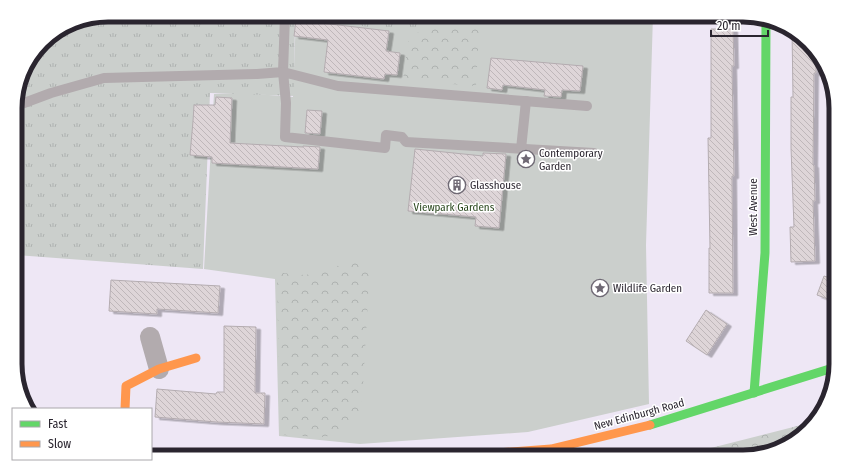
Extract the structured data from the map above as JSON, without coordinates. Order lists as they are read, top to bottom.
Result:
{
  "streets": {
    "street": ["West Avenue", "New Edinburgh Road"]
  },
  "crossings": [
    ["West Avenue", "New Edinburgh Road"]
  ],
  "parks": ["Viewpark Gardens"],
  "places": {
    "place": ["Contemporary Garden", "Wildlife Garden"],
    "building": ["Glasshouse"]
  },
  "legend": ["Fast", "Slow"],
  "scale_bar": "20 m"
}
